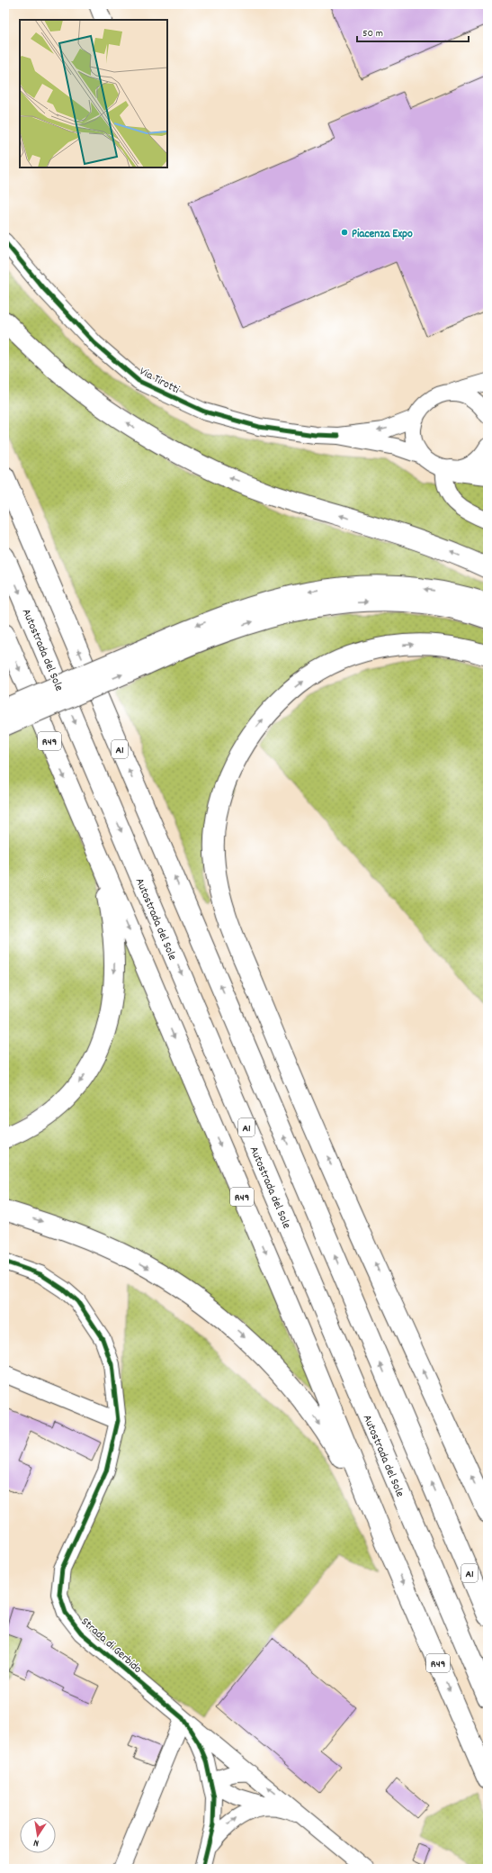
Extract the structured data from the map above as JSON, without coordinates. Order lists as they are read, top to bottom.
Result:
{
  "streets": {
    "highway": ["Autostrada del Sole", "R49", "A1"],
    "street": ["Via Tirotti", "Strada di Gerbido"]
  },
  "places": ["Piacenza Expo"],
  "scale_bar": "50 m",
  "north": "bottom"
}
